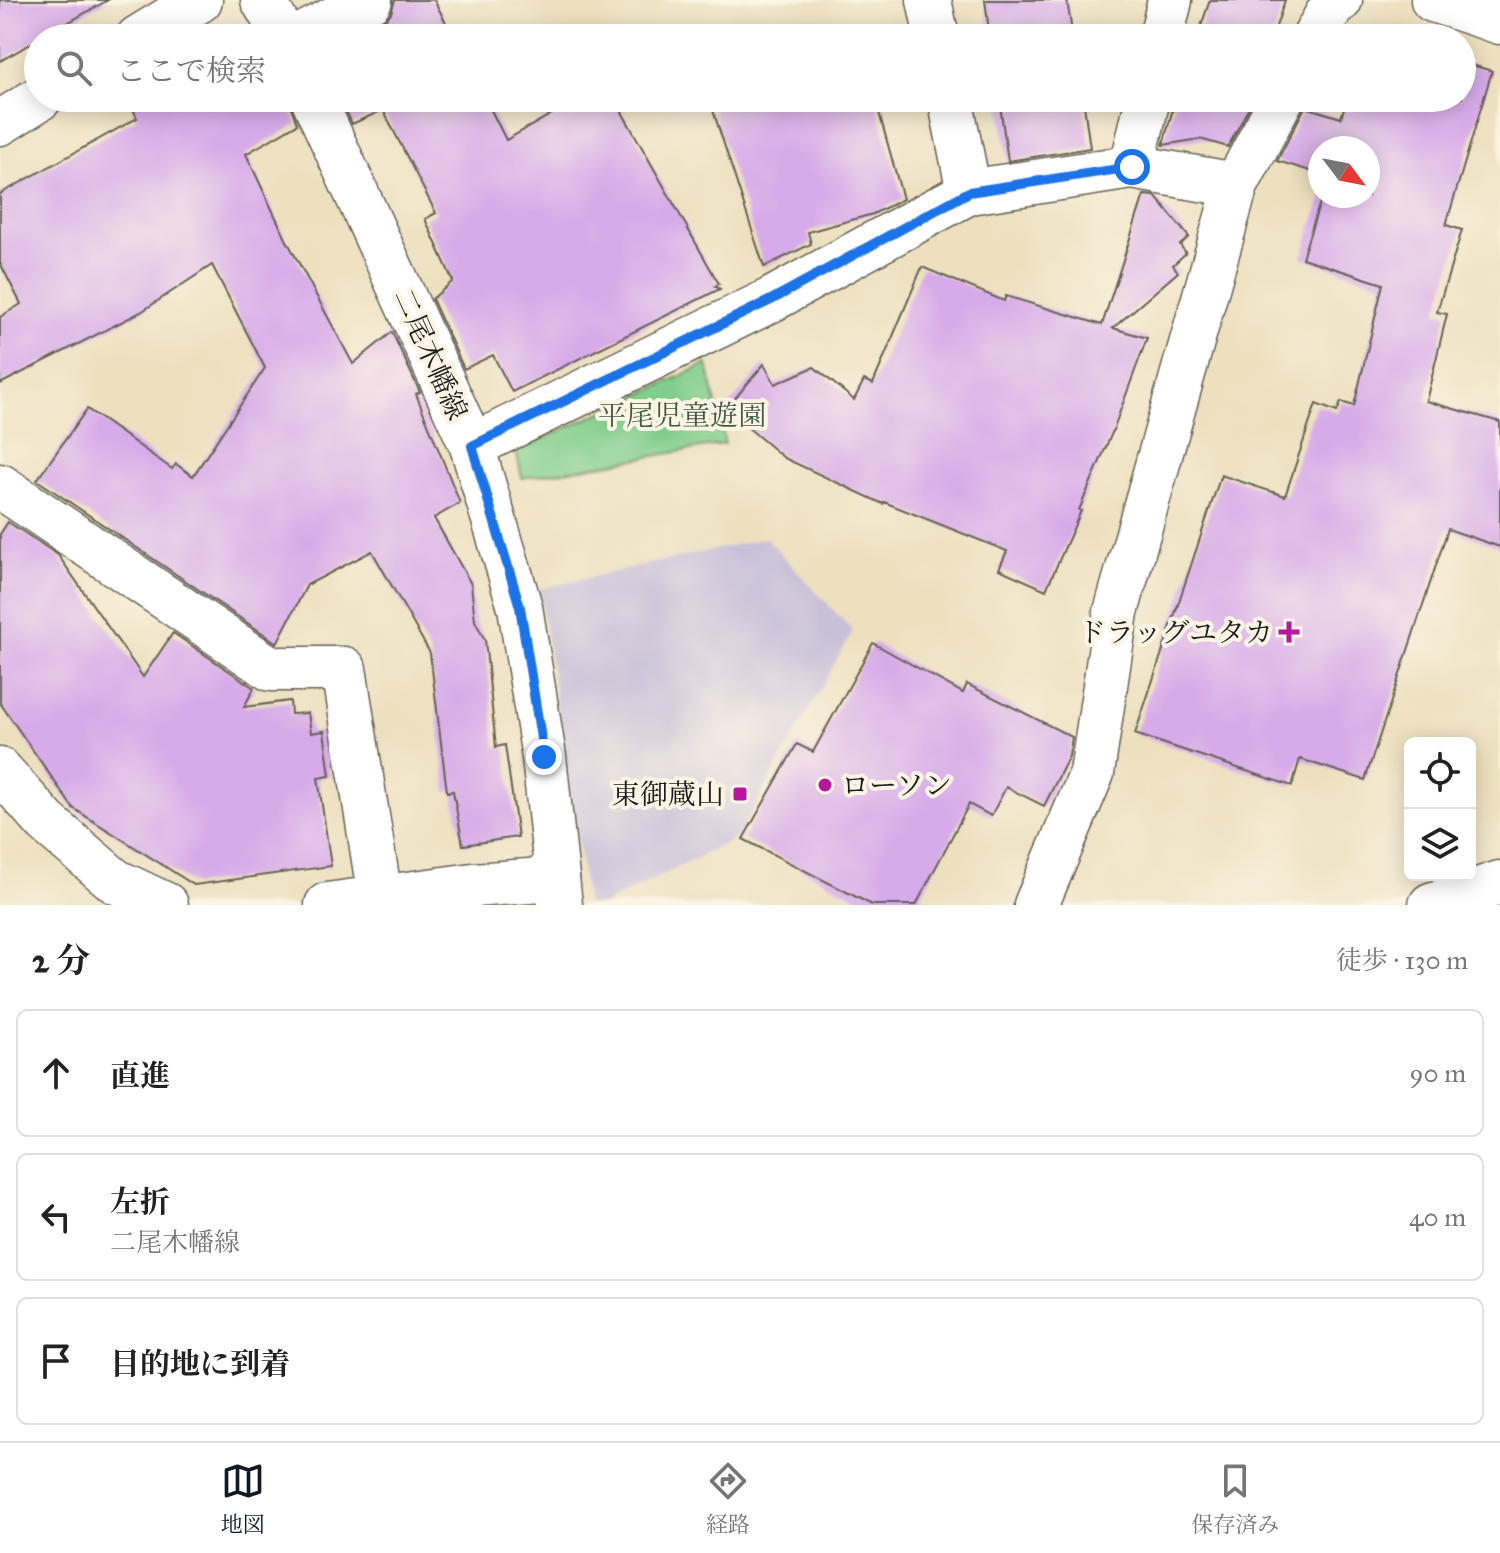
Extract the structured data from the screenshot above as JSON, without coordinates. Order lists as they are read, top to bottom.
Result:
{
  "streets": {
    "street": ["二尾木幡線"]
  },
  "parks": ["平尾児童遊園"],
  "places": {
    "health": ["ドラッグユタカ"],
    "other": ["ローソン"],
    "transit": ["東御蔵山"]
  },
  "north": "bottom right",
  "page": {
    "search": "ここで検索",
    "heading": ["2 分", "徒歩 · 130 m"],
    "list": [
      ["直進", "90 m"],
      ["左折", "二尾木幡線", "40 m"],
      "目的地に到着"
    ],
    "nav": ["地図", "経路", "保存済み"]
  }
}
